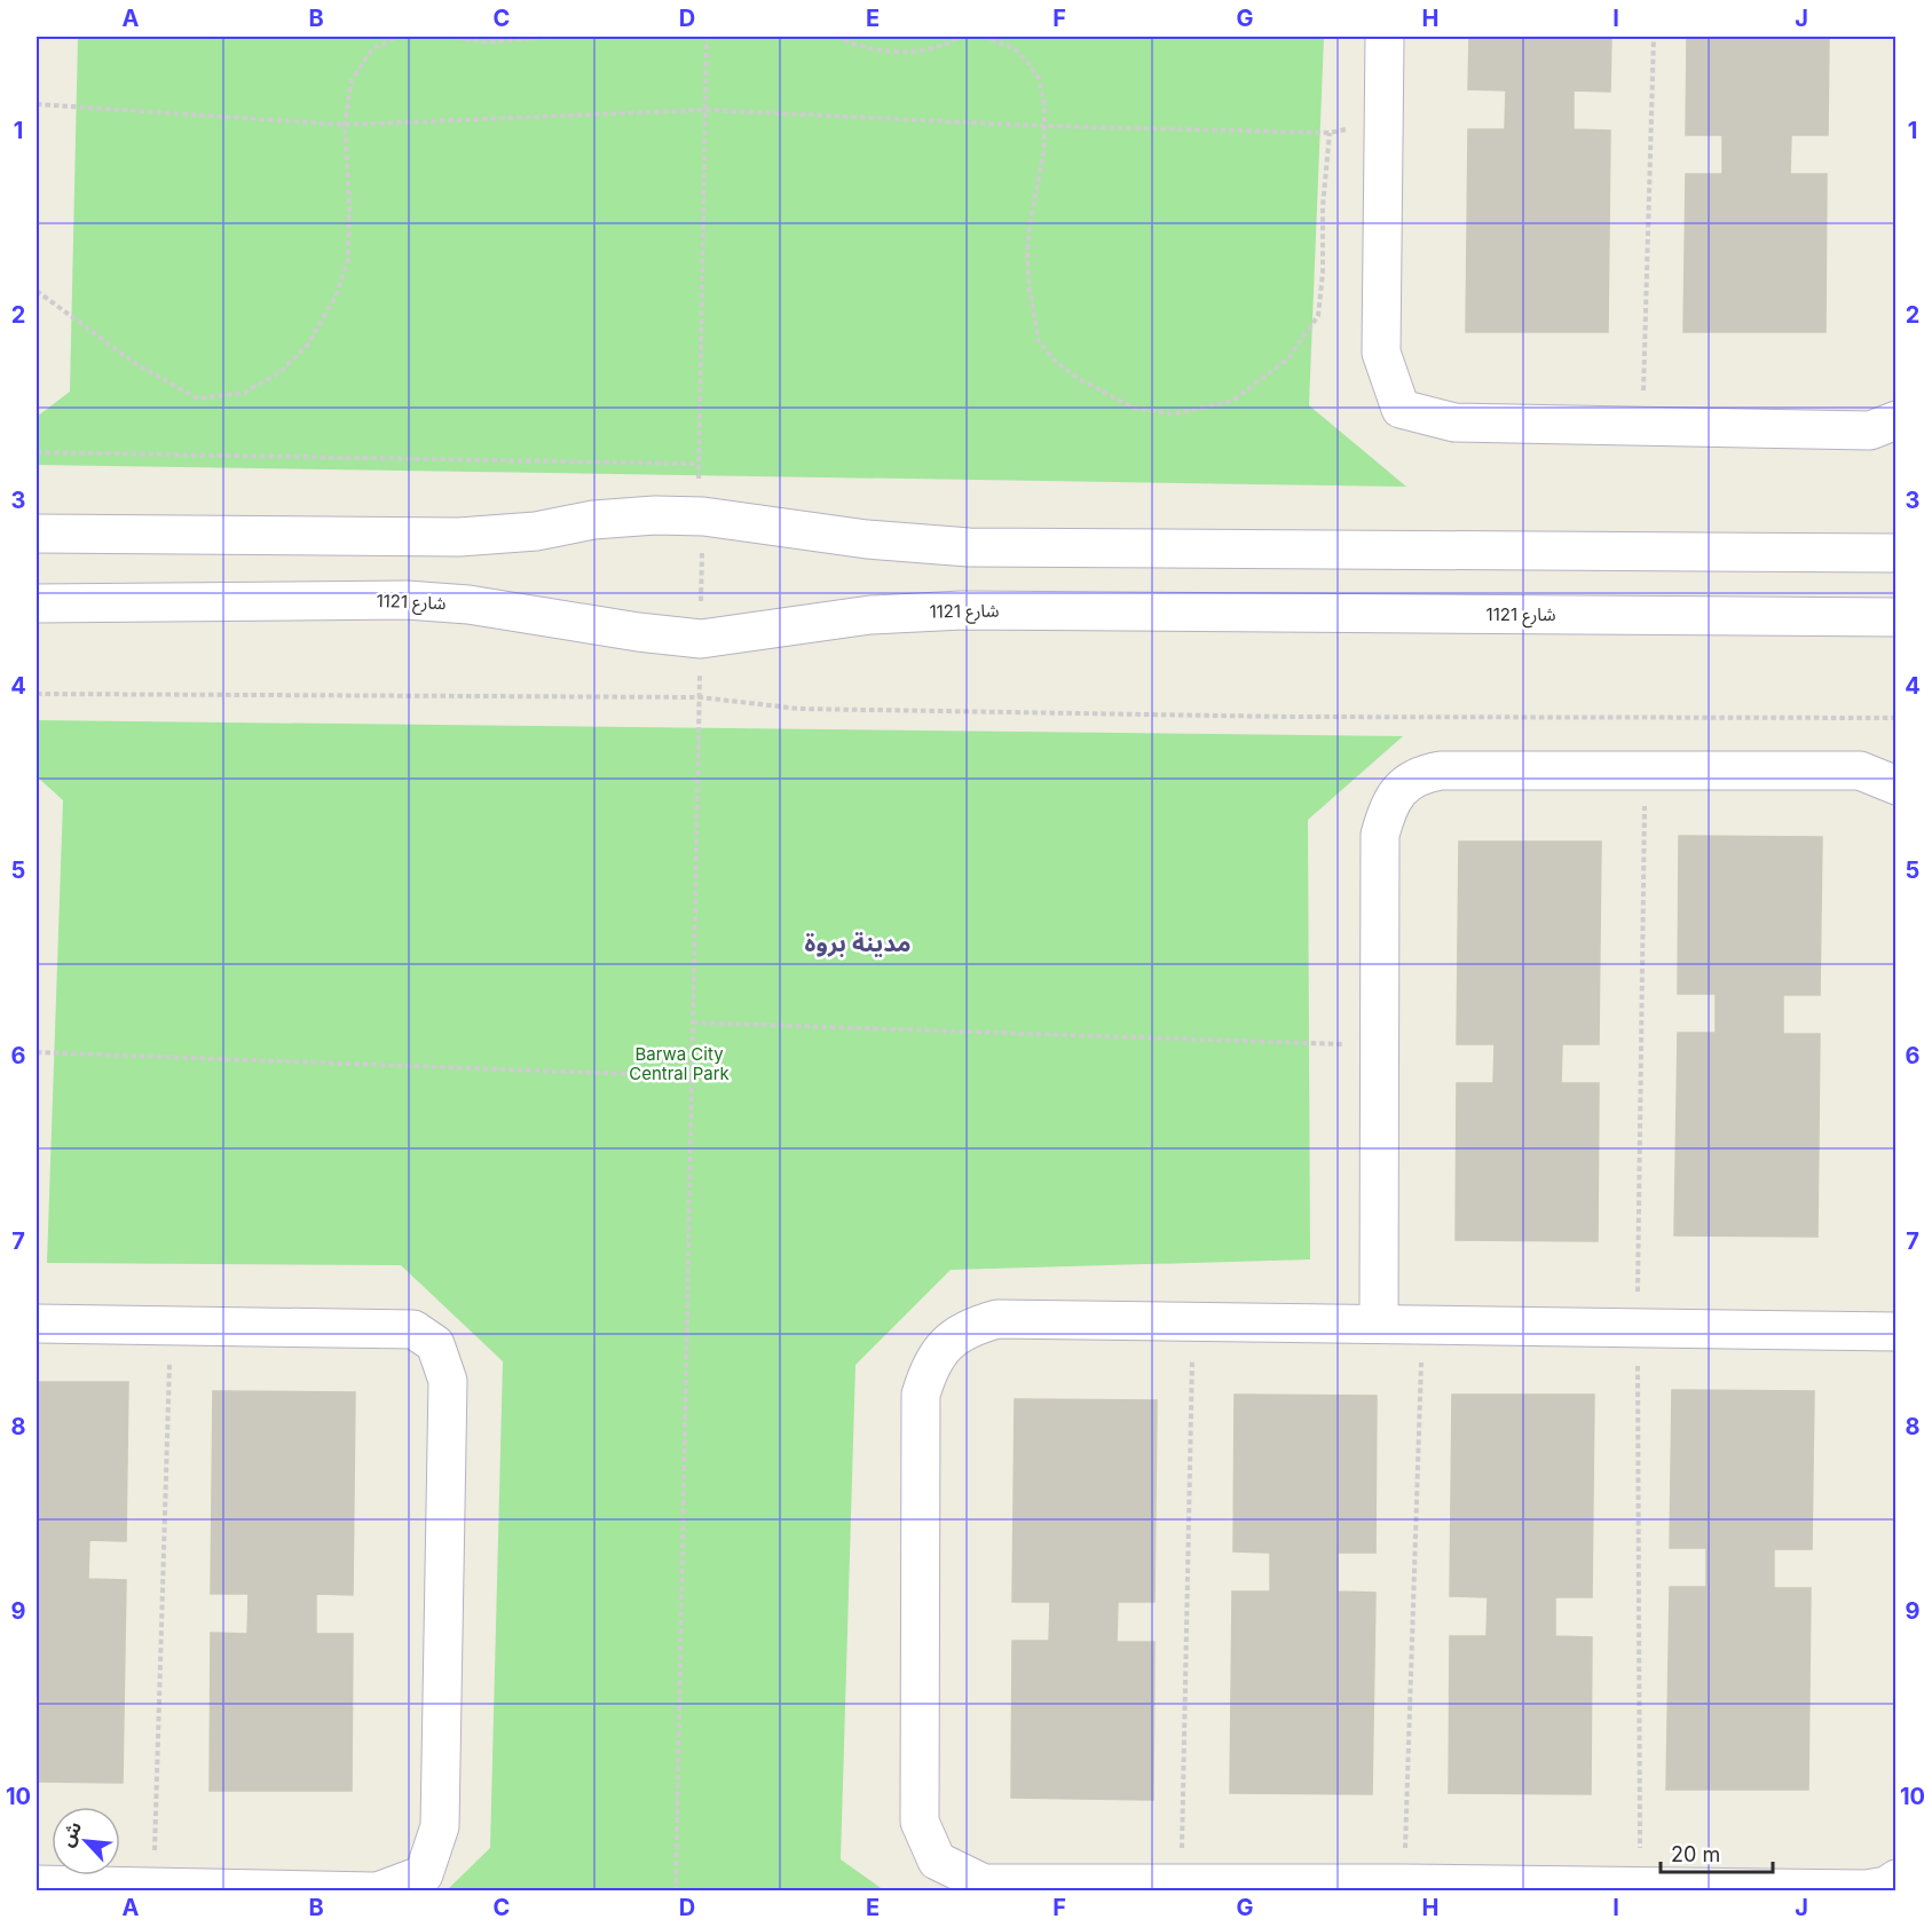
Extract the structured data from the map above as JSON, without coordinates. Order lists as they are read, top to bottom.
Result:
{
  "streets": {
    "street": ["شارع 1121"]
  },
  "districts": ["مدينة بروة"],
  "parks": ["Barwa City Central Park"],
  "scale_bar": "20 m",
  "north": "top left",
  "grid": {
    "columns": [
      "A",
      "B",
      "C",
      "D",
      "E",
      "F",
      "G",
      "H",
      "I",
      "J"
    ],
    "rows": [
      "1",
      "2",
      "3",
      "4",
      "5",
      "6",
      "7",
      "8",
      "9",
      "10"
    ]
  }
}
